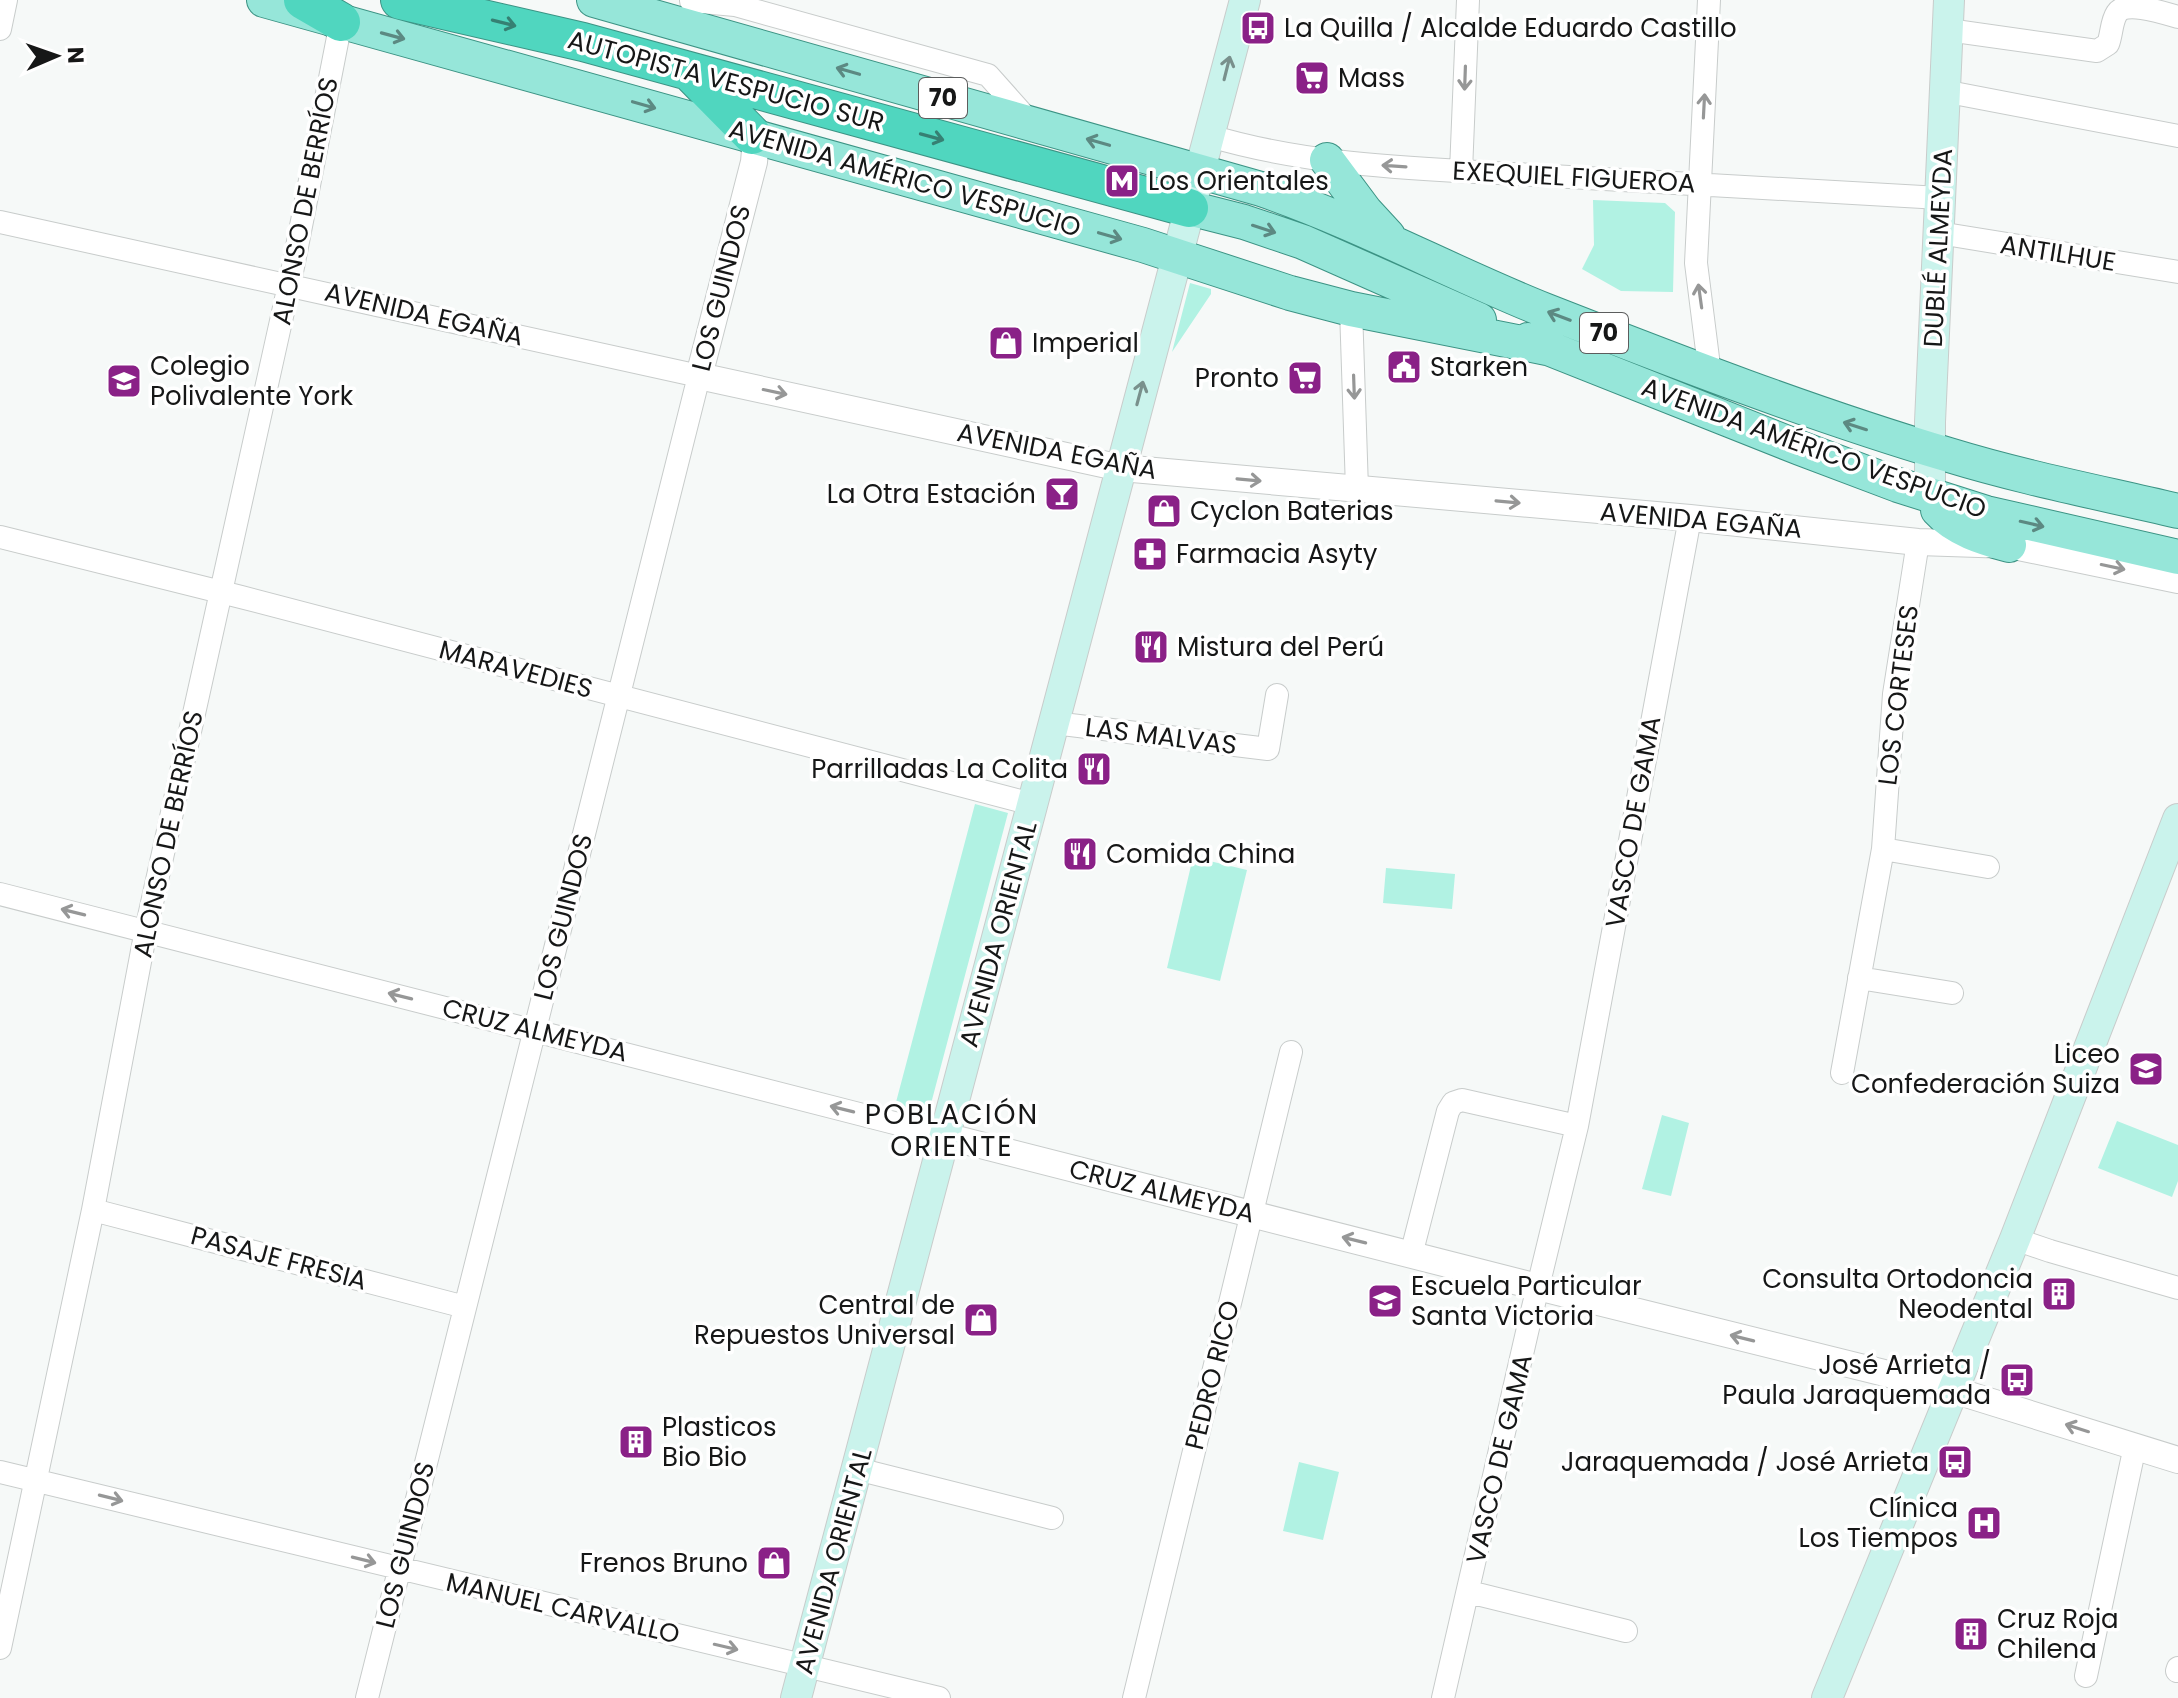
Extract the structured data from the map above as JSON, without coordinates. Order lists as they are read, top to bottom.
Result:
{
  "streets": {
    "highway": ["AUTOPISTA VESPUCIO SUR", "70"],
    "main road": ["AVENIDA AMÉRICO VESPUCIO", "DUBLÉ ALMEYDA", "AVENIDA ORIENTAL"],
    "street": [
      "EXEQUIEL FIGUEROA",
      "ALONSO DE BERRÍOS",
      "ANTILHUE",
      "LOS GUINDOS",
      "AVENIDA EGAÑA",
      "MARAVEDIES",
      "LOS CORTESES",
      "LAS MALVAS",
      "VASCO DE GAMA",
      "CRUZ ALMEYDA",
      "PASAJE FRESIA",
      "PEDRO RICO",
      "MANUEL CARVALLO"
    ]
  },
  "crossings": [
    ["AUTOPISTA VESPUCIO SUR", "AVENIDA AMÉRICO VESPUCIO"],
    ["AUTOPISTA VESPUCIO SUR", "AVENIDA ORIENTAL"],
    ["EXEQUIEL FIGUEROA", "DUBLÉ ALMEYDA"],
    ["EXEQUIEL FIGUEROA", "AVENIDA ORIENTAL"],
    ["AVENIDA AMÉRICO VESPUCIO", "ALONSO DE BERRÍOS"],
    ["AVENIDA AMÉRICO VESPUCIO", "DUBLÉ ALMEYDA"],
    ["AVENIDA AMÉRICO VESPUCIO", "LOS GUINDOS"],
    ["AVENIDA AMÉRICO VESPUCIO", "AVENIDA ORIENTAL"],
    ["ALONSO DE BERRÍOS", "AVENIDA EGAÑA"],
    ["ALONSO DE BERRÍOS", "MARAVEDIES"],
    ["ALONSO DE BERRÍOS", "CRUZ ALMEYDA"],
    ["ALONSO DE BERRÍOS", "PASAJE FRESIA"],
    ["ALONSO DE BERRÍOS", "MANUEL CARVALLO"],
    ["DUBLÉ ALMEYDA", "ANTILHUE"],
    ["LOS GUINDOS", "AVENIDA EGAÑA"],
    ["LOS GUINDOS", "MARAVEDIES"],
    ["LOS GUINDOS", "CRUZ ALMEYDA"],
    ["LOS GUINDOS", "PASAJE FRESIA"],
    ["LOS GUINDOS", "MANUEL CARVALLO"],
    ["AVENIDA EGAÑA", "LOS CORTESES"],
    ["AVENIDA EGAÑA", "VASCO DE GAMA"],
    ["AVENIDA EGAÑA", "AVENIDA ORIENTAL"],
    ["MARAVEDIES", "AVENIDA ORIENTAL"],
    ["LAS MALVAS", "AVENIDA ORIENTAL"],
    ["VASCO DE GAMA", "CRUZ ALMEYDA"],
    ["AVENIDA ORIENTAL", "CRUZ ALMEYDA"],
    ["AVENIDA ORIENTAL", "MANUEL CARVALLO"],
    ["CRUZ ALMEYDA", "PEDRO RICO"]
  ],
  "one_way": [
    "AUTOPISTA VESPUCIO SUR",
    "AVENIDA EGAÑA",
    "CRUZ ALMEYDA",
    "MANUEL CARVALLO"
  ],
  "districts": ["POBLACIÓN ORIENTE"],
  "places": {
    "bus stop": ["La Quilla / Alcalde Eduardo Castillo", "José Arrieta / Paula Jaraquemada", "Jaraquemada / José Arrieta"],
    "supermarket": ["Mass", "Pronto"],
    "metro station": ["Los Orientales"],
    "shop": [
      "Imperial",
      "Cyclon Baterias",
      "Central de Repuestos Universal",
      "Frenos Bruno"
    ],
    "public building": ["Starken"],
    "school or university": ["Colegio Polivalente York", "Liceo Confederación Suiza", "Escuela Particular Santa Victoria"],
    "bar": ["La Otra Estación"],
    "pharmacy": ["Farmacia Asyty"],
    "restaurant": ["Mistura del Perú", "Parrilladas La Colita", "Comida China"],
    "building": ["Consulta Ortodoncia Neodental", "Plasticos Bio Bio", "Cruz Roja Chilena"],
    "hospital": ["Clínica Los Tiempos"]
  },
  "north": "right"
}
